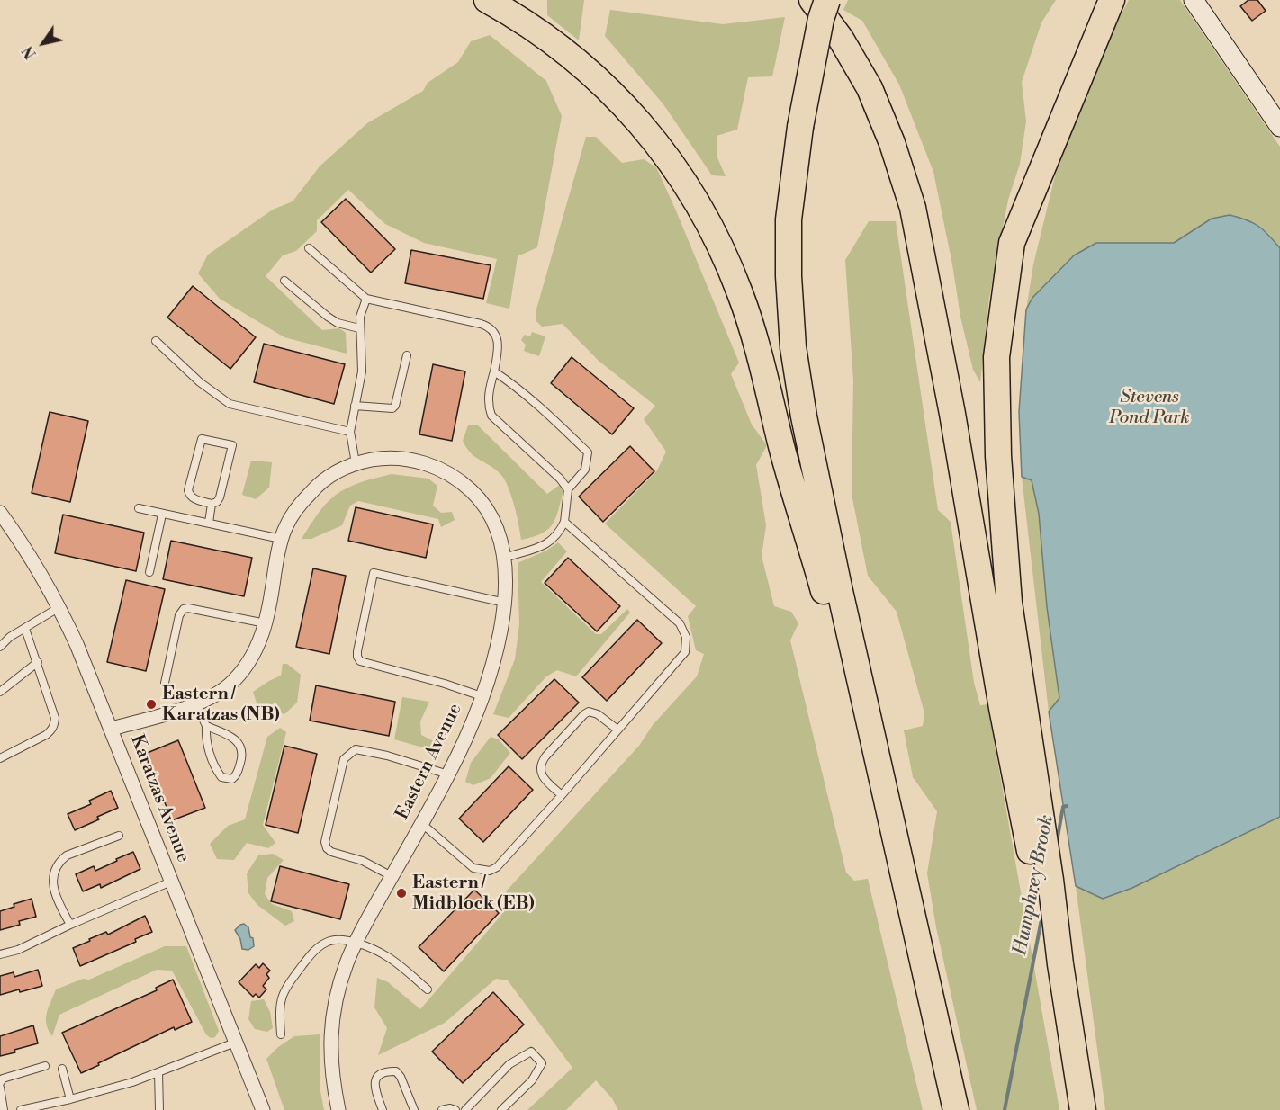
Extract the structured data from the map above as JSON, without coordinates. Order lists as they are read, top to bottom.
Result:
{
  "streets": {
    "street": ["Eastern Avenue", "Karatzas Avenue"]
  },
  "crossings": [
    ["Eastern Avenue", "Karatzas Avenue"]
  ],
  "water": ["Humphrey Brook"],
  "parks": ["Stevens Pond Park"],
  "places": ["Eastern / Karatzas (NB)", "Eastern / Midblock (EB)"],
  "north": "bottom left"
}
